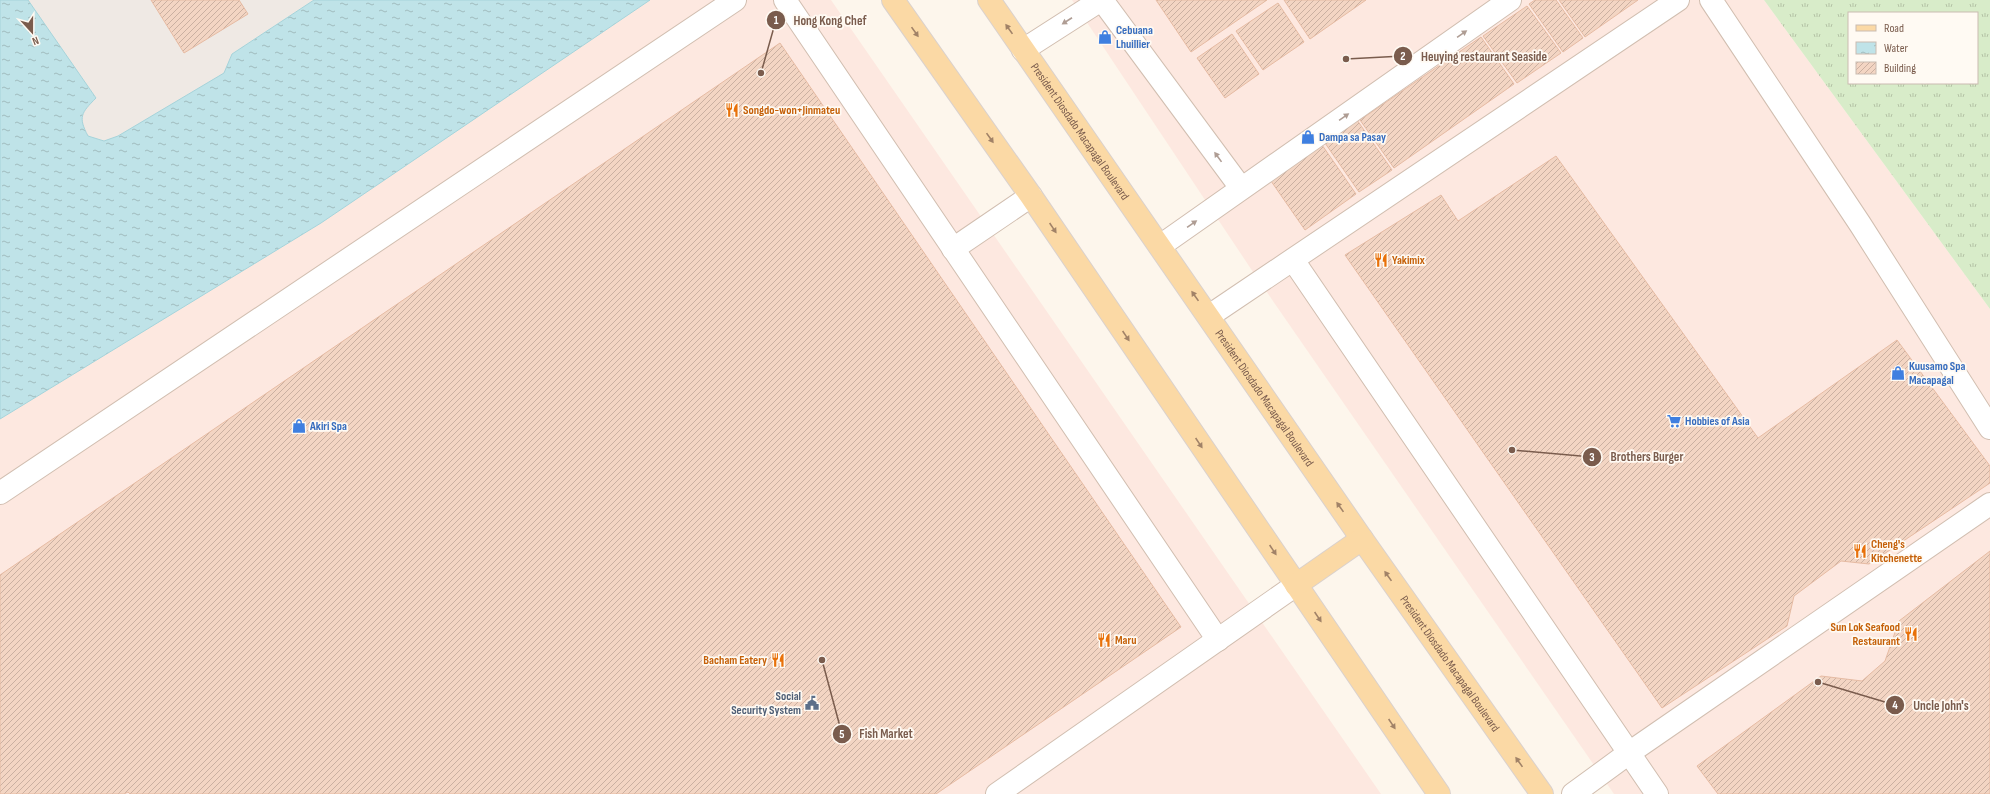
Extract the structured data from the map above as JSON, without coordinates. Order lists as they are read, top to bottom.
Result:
{
  "streets": {
    "main road": ["President Diosdado Macapagal Boulevard"]
  },
  "places": {
    "shop": [
      "Cebuana Lhuillier",
      "Dampa sa Pasay",
      "Kuusamo Spa Macapagal",
      "Akiri Spa"
    ],
    "other": [
      "Heuying restaurant Seaside",
      "Hong Kong Chef",
      "Brothers Burger",
      "Fish Market",
      "Uncle John's"
    ],
    "restaurant": [
      "Songdo-won+Jinmateu",
      "Yakimix",
      "Cheng's Kitchenette",
      "Sun Lok Seafood Restaurant",
      "Maru",
      "Bacham Eatery"
    ],
    "supermarket": ["Hobbies of Asia"],
    "public building": ["Social Security System"]
  },
  "legend": ["Road", "Water", "Building"],
  "north": "bottom"
}
